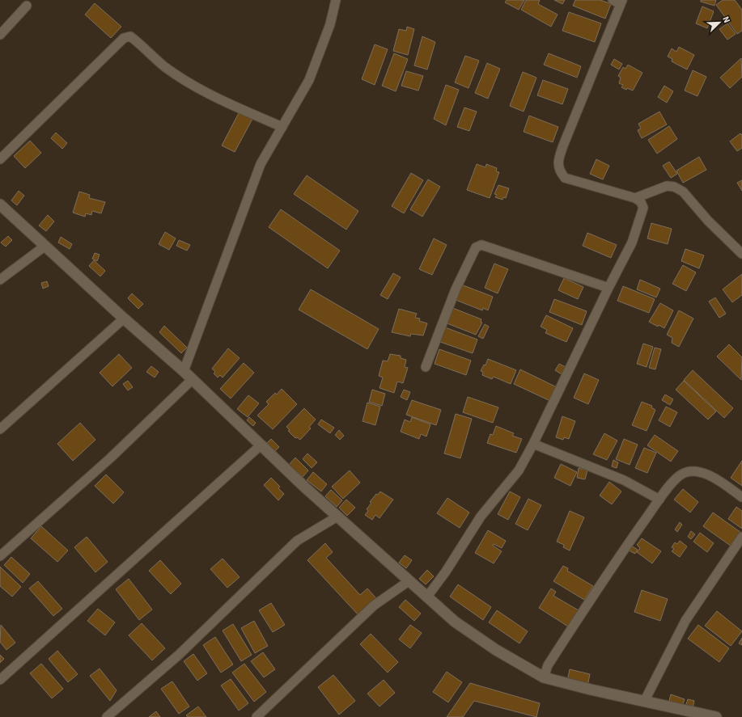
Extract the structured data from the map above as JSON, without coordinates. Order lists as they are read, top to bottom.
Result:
{
  "north": "top right"
}
